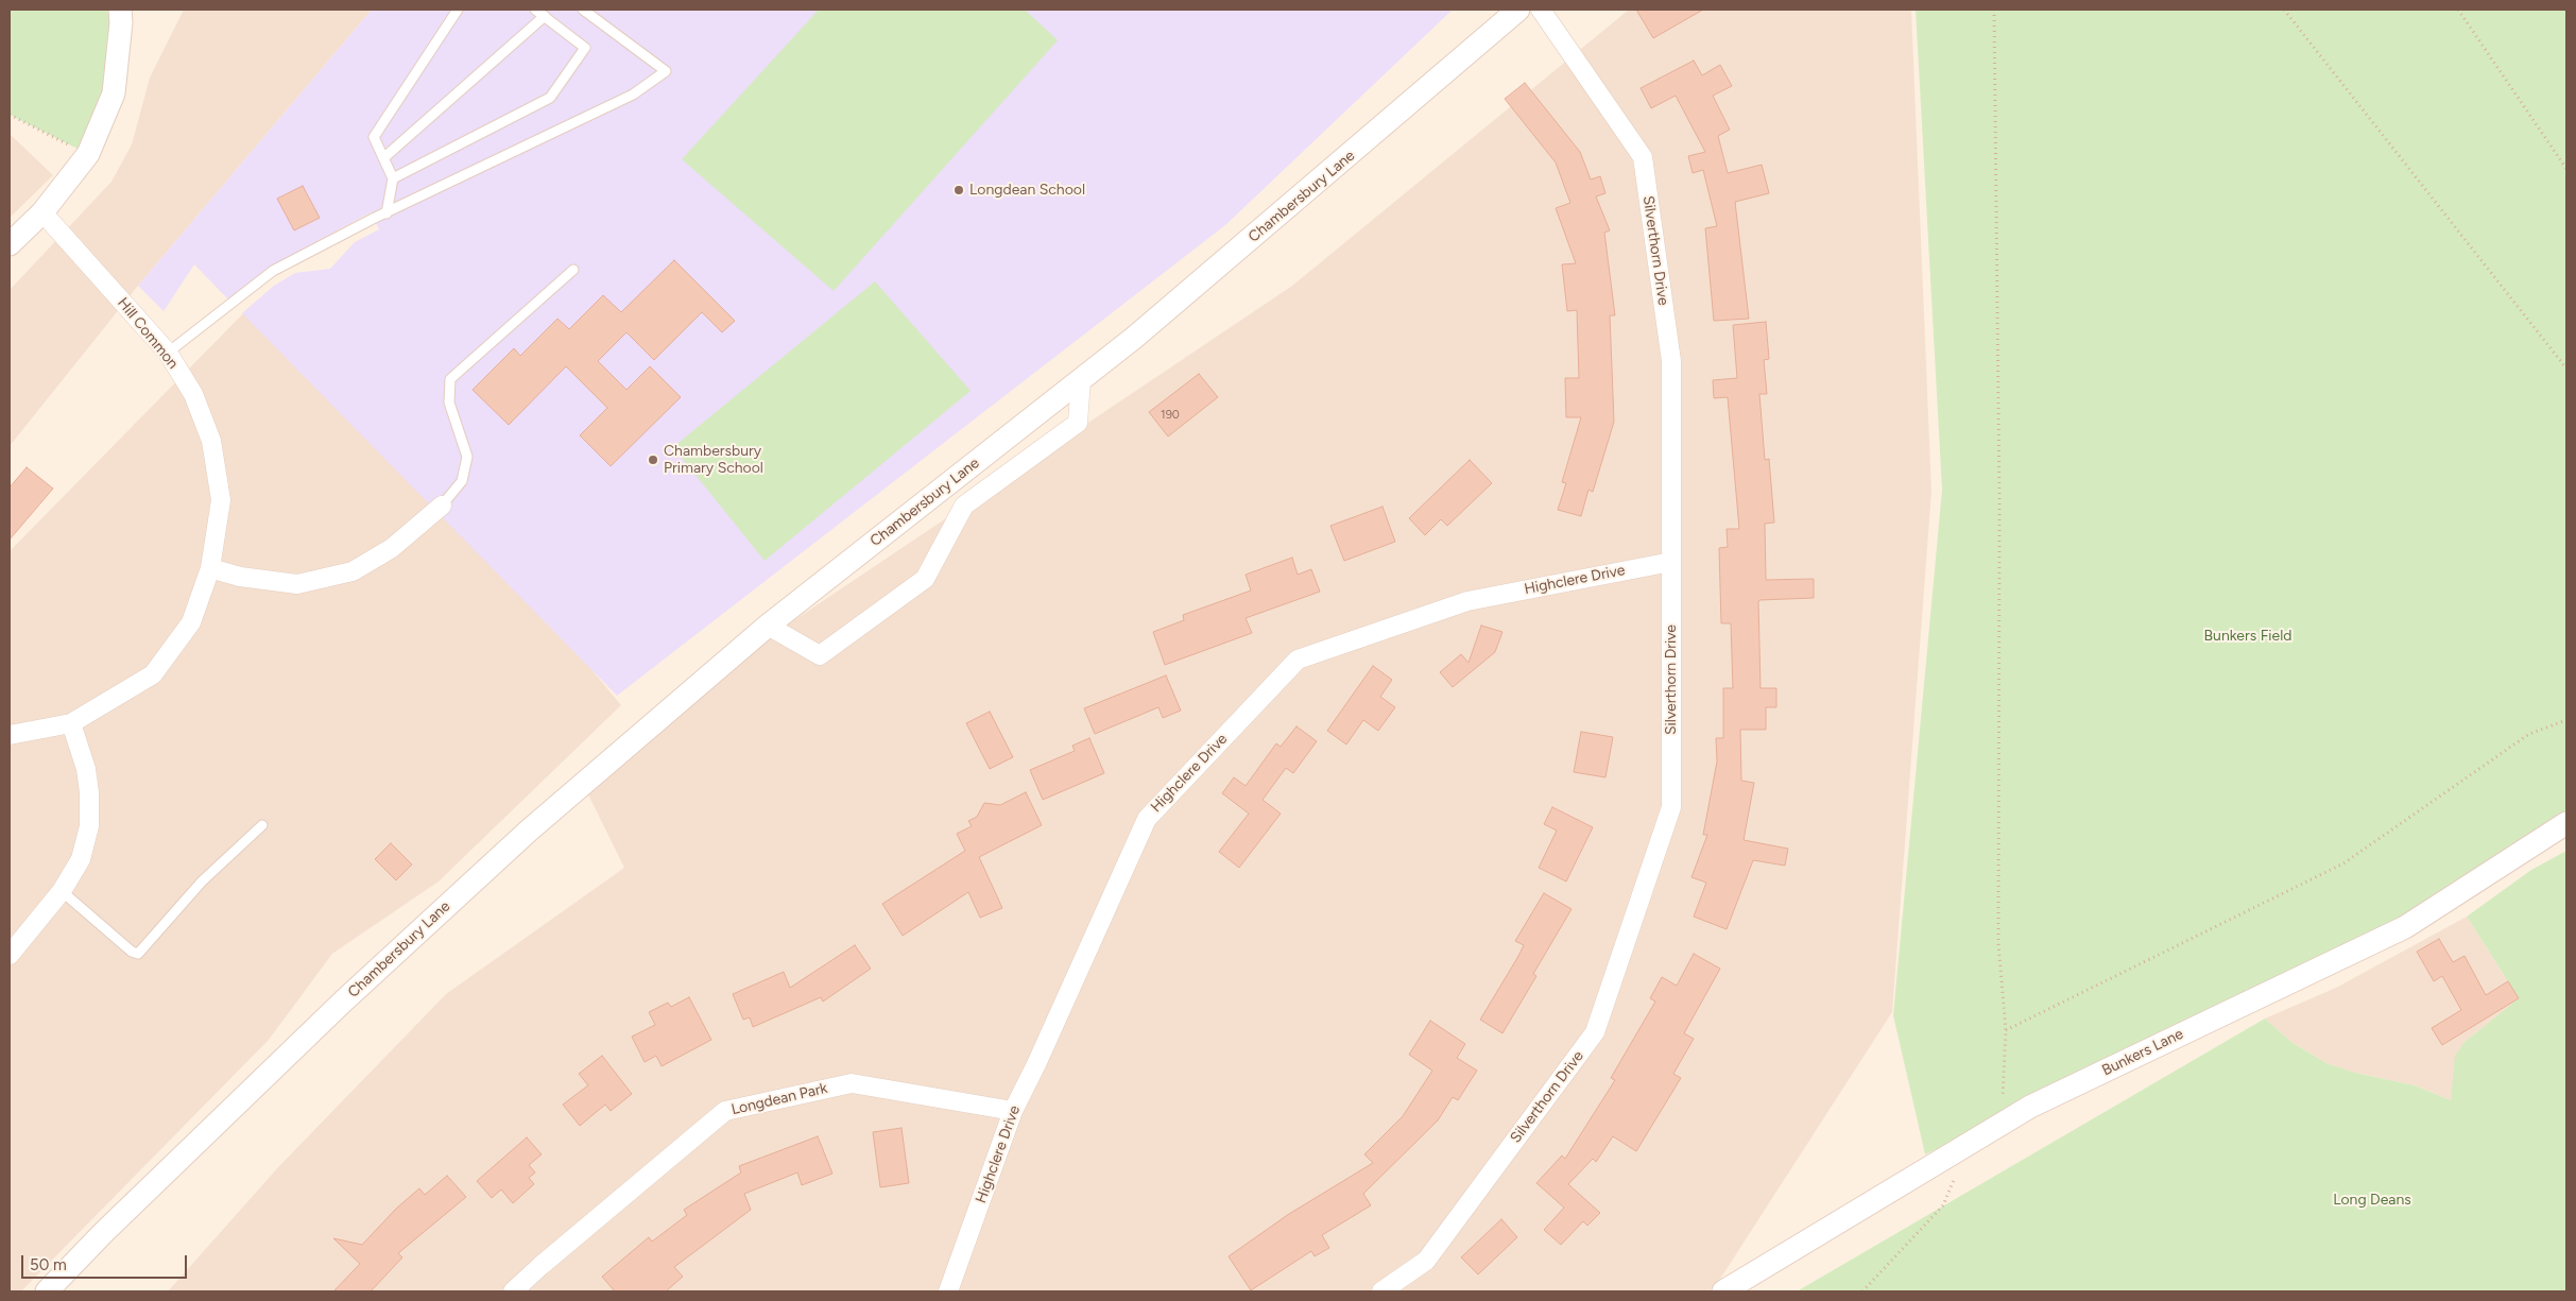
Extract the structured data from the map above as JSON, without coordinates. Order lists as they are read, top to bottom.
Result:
{
  "streets": {
    "street": [
      "Chambersbury Lane",
      "Silverthorn Drive",
      "Hill Common",
      "Highclere Drive",
      "Bunkers Lane",
      "Longdean Park"
    ]
  },
  "crossings": [
    ["Silverthorn Drive", "Highclere Drive"],
    ["Highclere Drive", "Longdean Park"]
  ],
  "parks": ["Bunkers Field", "Long Deans"],
  "places": ["Longdean School", "Chambersbury Primary School"],
  "house_numbers": ["190"],
  "scale_bar": "50 m"
}
